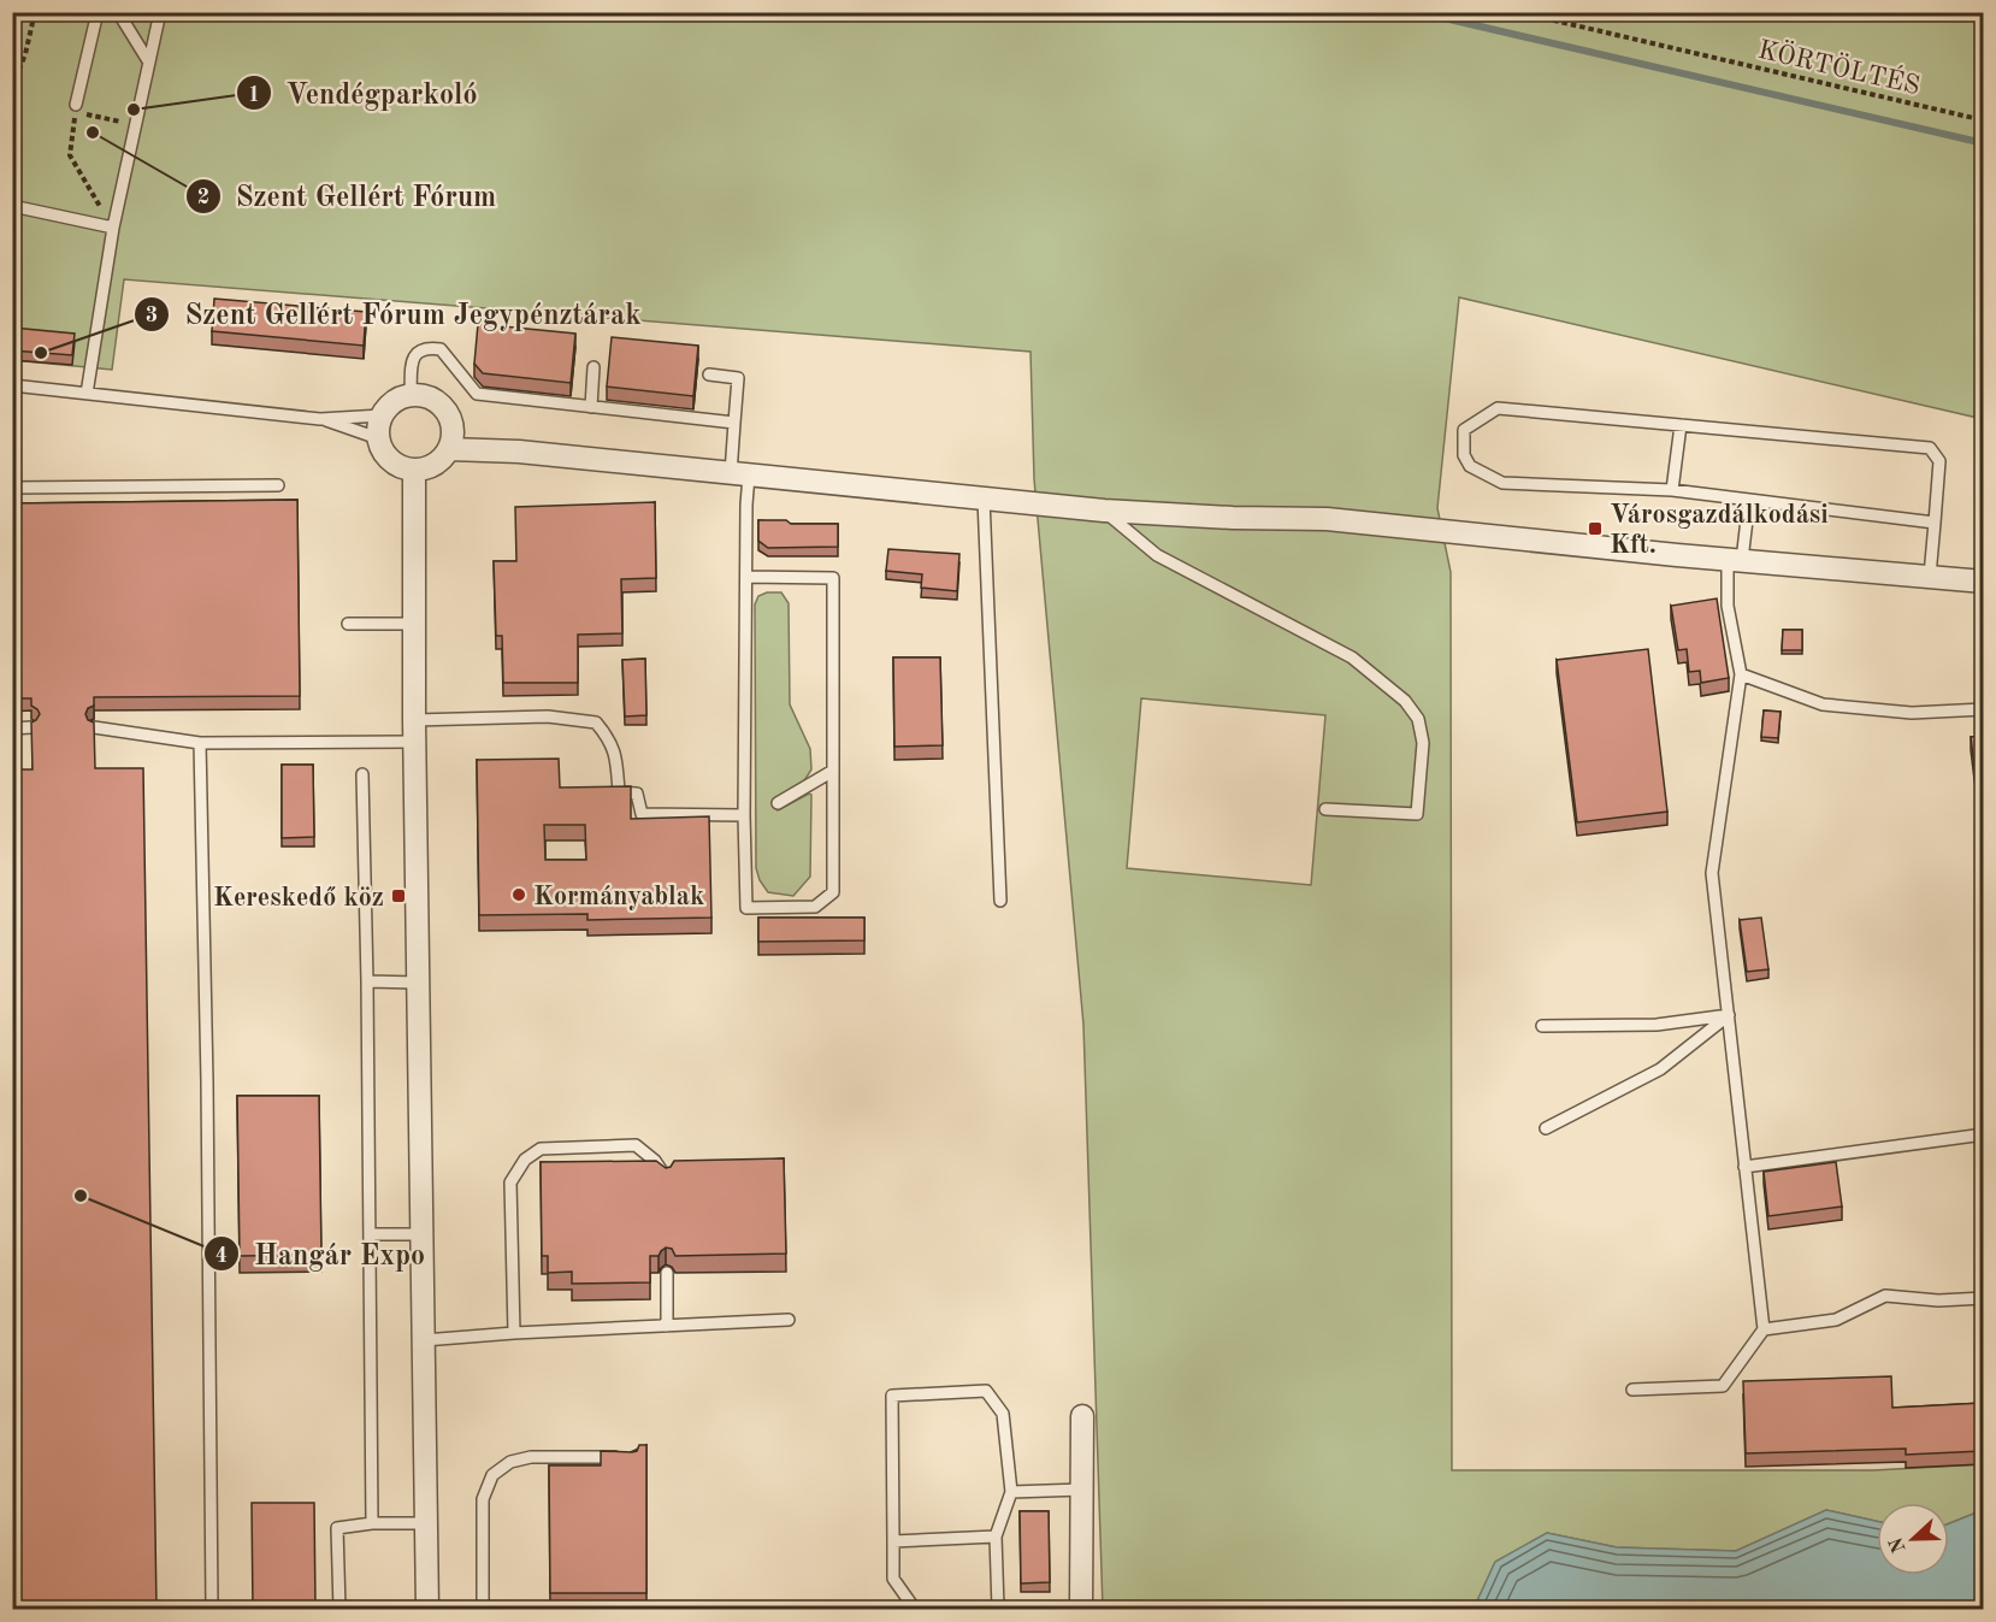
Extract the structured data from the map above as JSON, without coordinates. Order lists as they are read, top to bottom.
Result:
{
  "streets": {
    "path": ["KÖRTÖLTÉS"]
  },
  "places": {
    "other": [
      "Vendégparkoló",
      "Szent Gellért Fórum",
      "Szent Gellért Fórum Jegypénztárak",
      "Kormányablak",
      "Hangár Expo"
    ],
    "transit": ["Városgazdálkodási Kft.", "Kereskedő köz"]
  },
  "north": "left"
}
